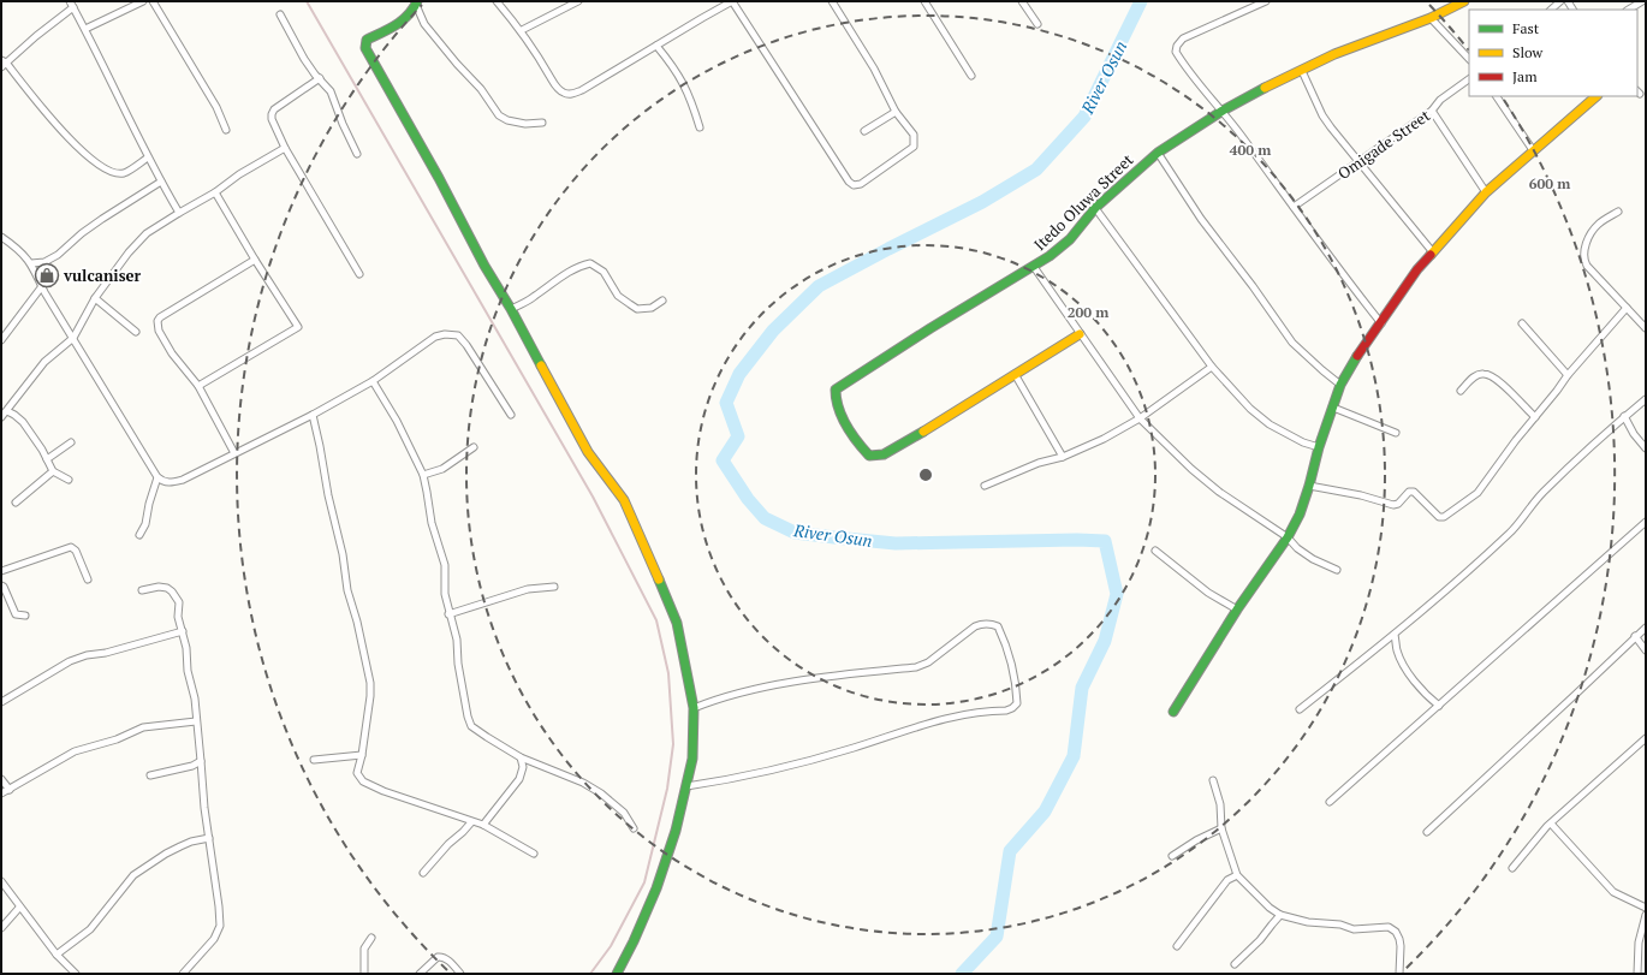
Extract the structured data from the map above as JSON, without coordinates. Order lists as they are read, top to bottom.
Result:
{
  "streets": {
    "street": ["Omigade Street", "Itedo Oluwa Street"]
  },
  "water": ["River Osun"],
  "places": {
    "shop": ["vulcaniser"]
  },
  "legend": ["Fast", "Slow", "Jam"],
  "rings": ["400 m", "600 m", "200 m"]
}
